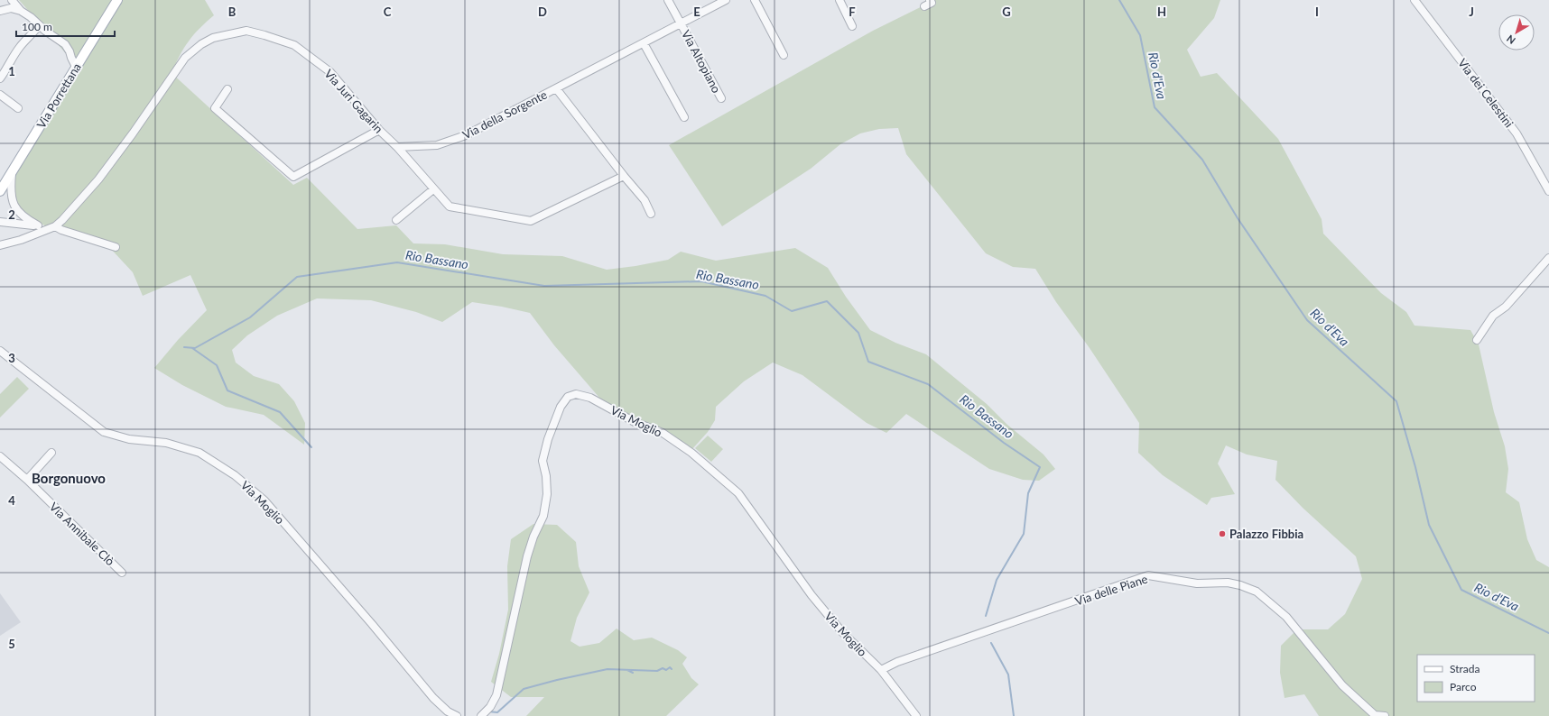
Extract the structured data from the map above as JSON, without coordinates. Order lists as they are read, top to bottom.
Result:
{
  "streets": {
    "main road": ["Via Porrettana"],
    "street": [
      "Via Altopiano",
      "Via dei Celestini",
      "Via Juri Gagarin",
      "Via della Sorgente",
      "Via Moglio",
      "Via Annibale Clò",
      "Via delle Piane"
    ]
  },
  "crossings": [
    ["Via Altopiano", "Via della Sorgente"],
    ["Via Juri Gagarin", "Via della Sorgente"],
    ["Via Moglio", "Via delle Piane"]
  ],
  "districts": ["Borgonuovo"],
  "water": ["Rio d'Eva", "Rio Bassano"],
  "places": ["Palazzo Fibbia"],
  "legend": ["Strada", "Parco"],
  "scale_bar": "100 m",
  "north": "bottom left",
  "grid": {
    "columns": [
      "B",
      "C",
      "D",
      "E",
      "F",
      "G",
      "H",
      "I",
      "J"
    ],
    "rows": [
      "1",
      "2",
      "3",
      "4",
      "5"
    ]
  }
}
